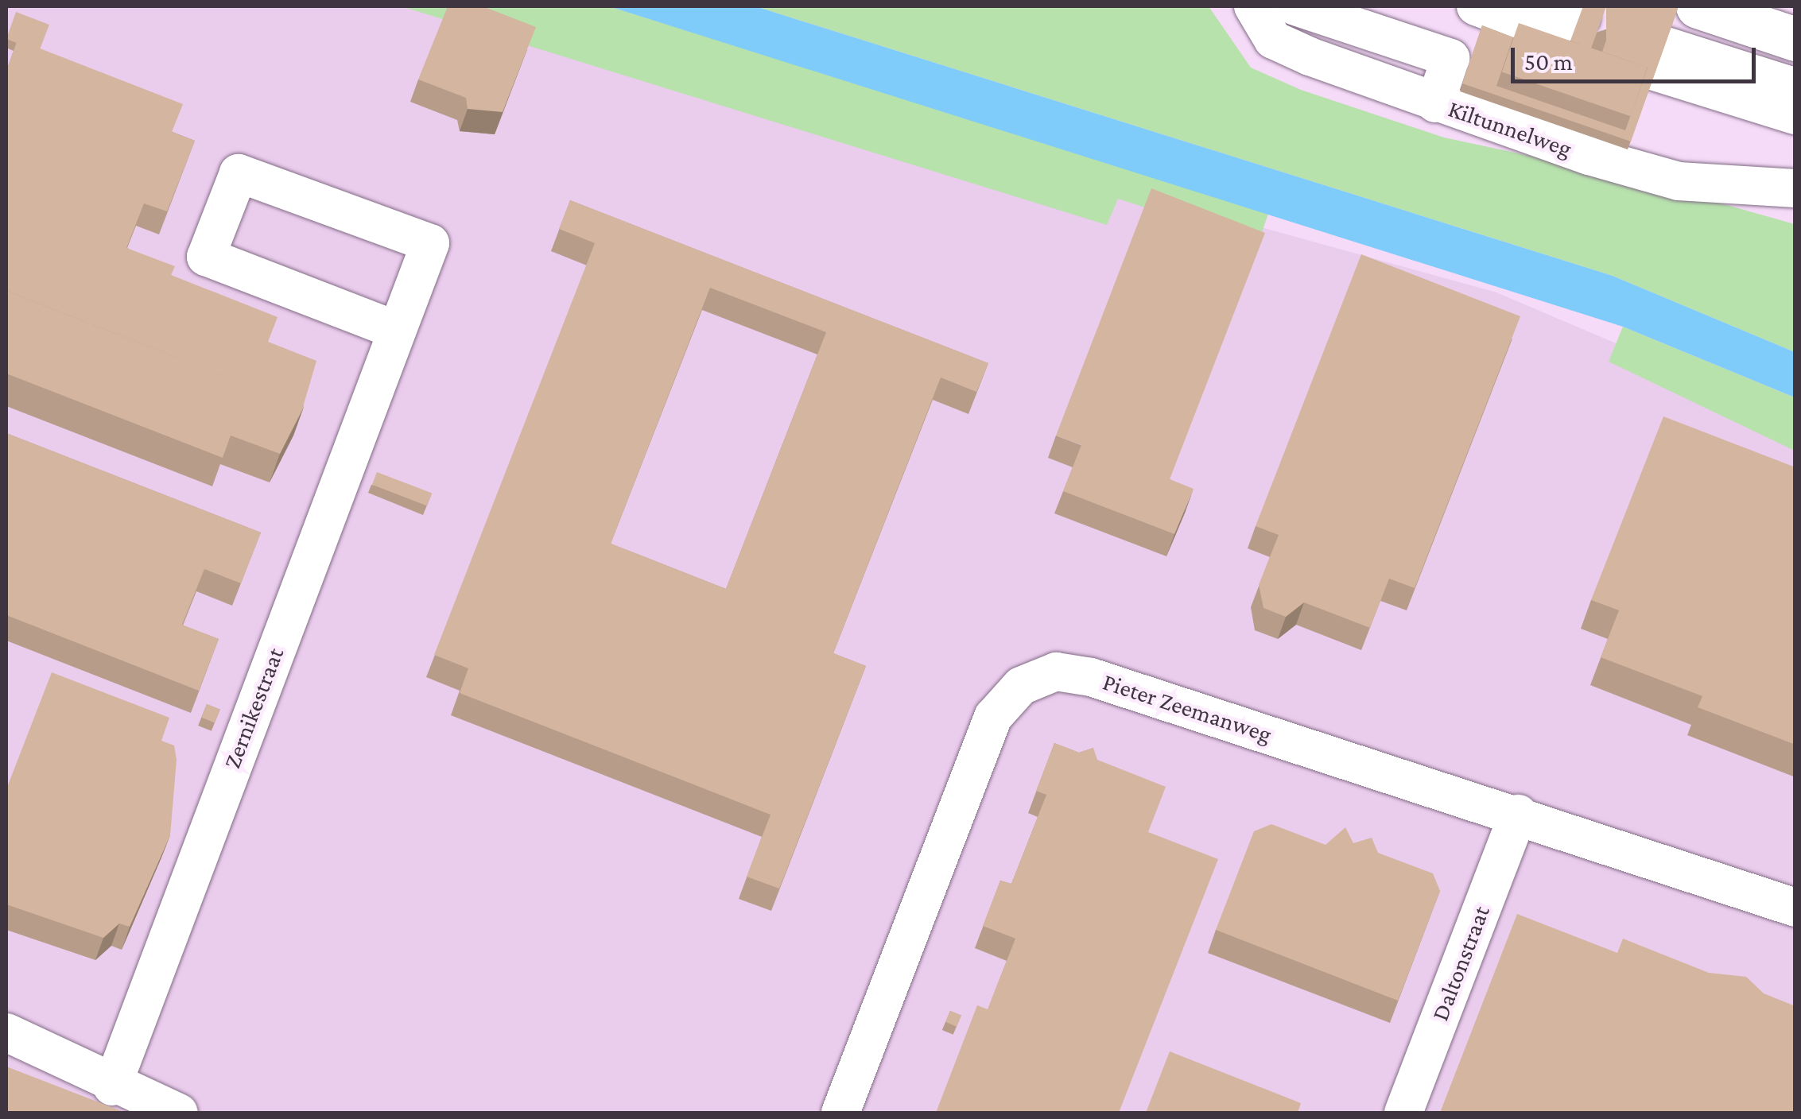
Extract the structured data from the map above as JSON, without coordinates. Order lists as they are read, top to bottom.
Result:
{
  "streets": {
    "street": [
      "Kiltunnelweg",
      "Zernikestraat",
      "Pieter Zeemanweg",
      "Daltonstraat"
    ]
  },
  "crossings": [
    ["Pieter Zeemanweg", "Daltonstraat"]
  ],
  "scale_bar": "50 m"
}
